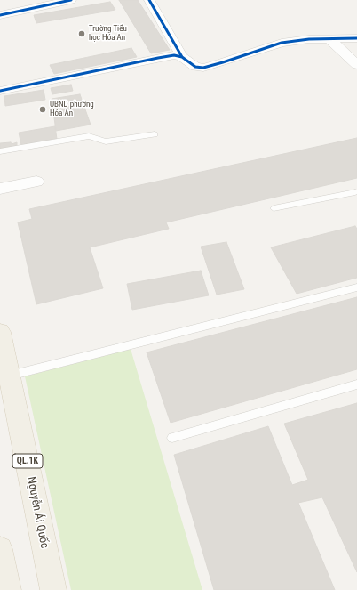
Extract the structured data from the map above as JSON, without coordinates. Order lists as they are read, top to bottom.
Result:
{
  "streets": {
    "main road": ["QL.1K", "Nguyễn Ái Quốc"]
  },
  "places": ["Trường Tiểu học Hóa An", "UBND phường Hóa An"]
}
